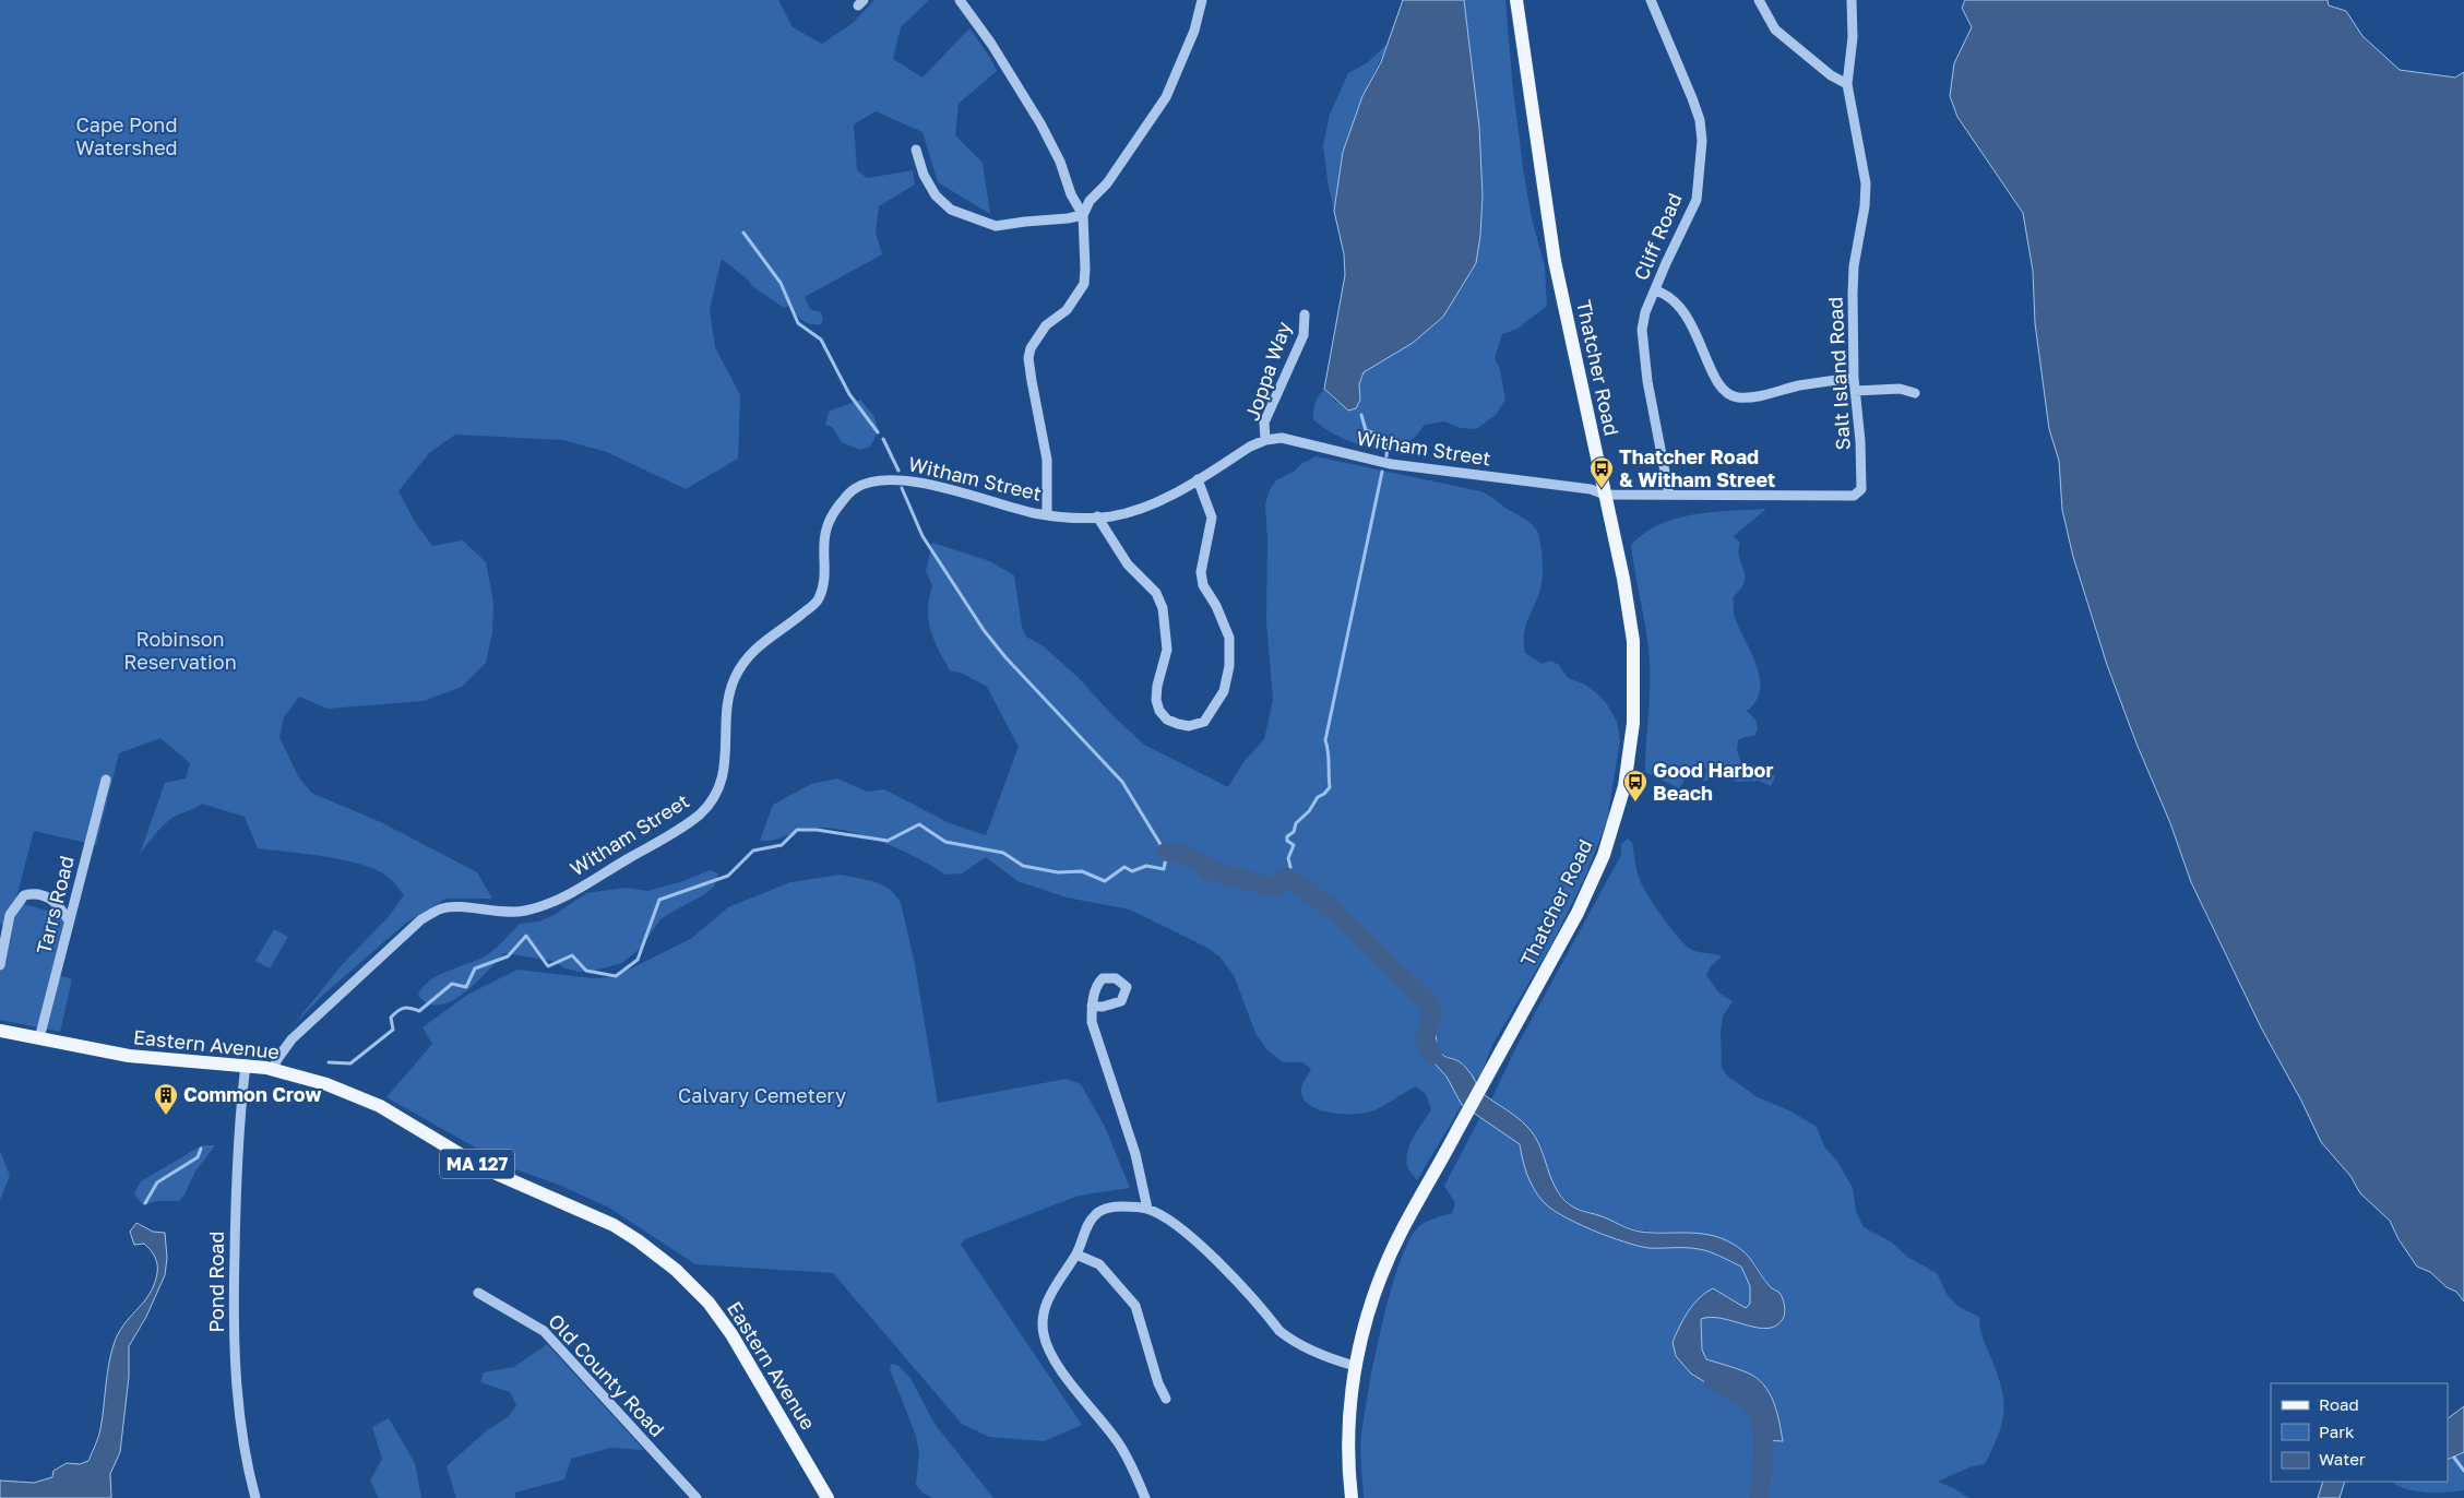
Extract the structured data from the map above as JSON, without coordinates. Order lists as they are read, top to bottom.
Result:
{
  "streets": {
    "main road": ["Thatcher Road", "Eastern Avenue", "MA 127"],
    "street": [
      "Cliff Road",
      "Joppa Way",
      "Salt Island Road",
      "Witham Street",
      "Tarrs Road",
      "Pond Road",
      "Old County Road"
    ]
  },
  "crossings": [
    ["Cliff Road", "Salt Island Road"],
    ["Thatcher Road", "Salt Island Road"],
    ["Thatcher Road", "Witham Street"],
    ["Joppa Way", "Witham Street"],
    ["Salt Island Road", "Witham Street"],
    ["Witham Street", "Eastern Avenue"],
    ["Tarrs Road", "Eastern Avenue"],
    ["Eastern Avenue", "Pond Road"]
  ],
  "parks": ["Cape Pond Watershed", "Robinson Reservation", "Calvary Cemetery"],
  "places": {
    "bus stop": ["Thatcher Road & Witham Street", "Good Harbor Beach"],
    "building": ["Common Crow"]
  },
  "legend": ["Road", "Park", "Water"]
}
